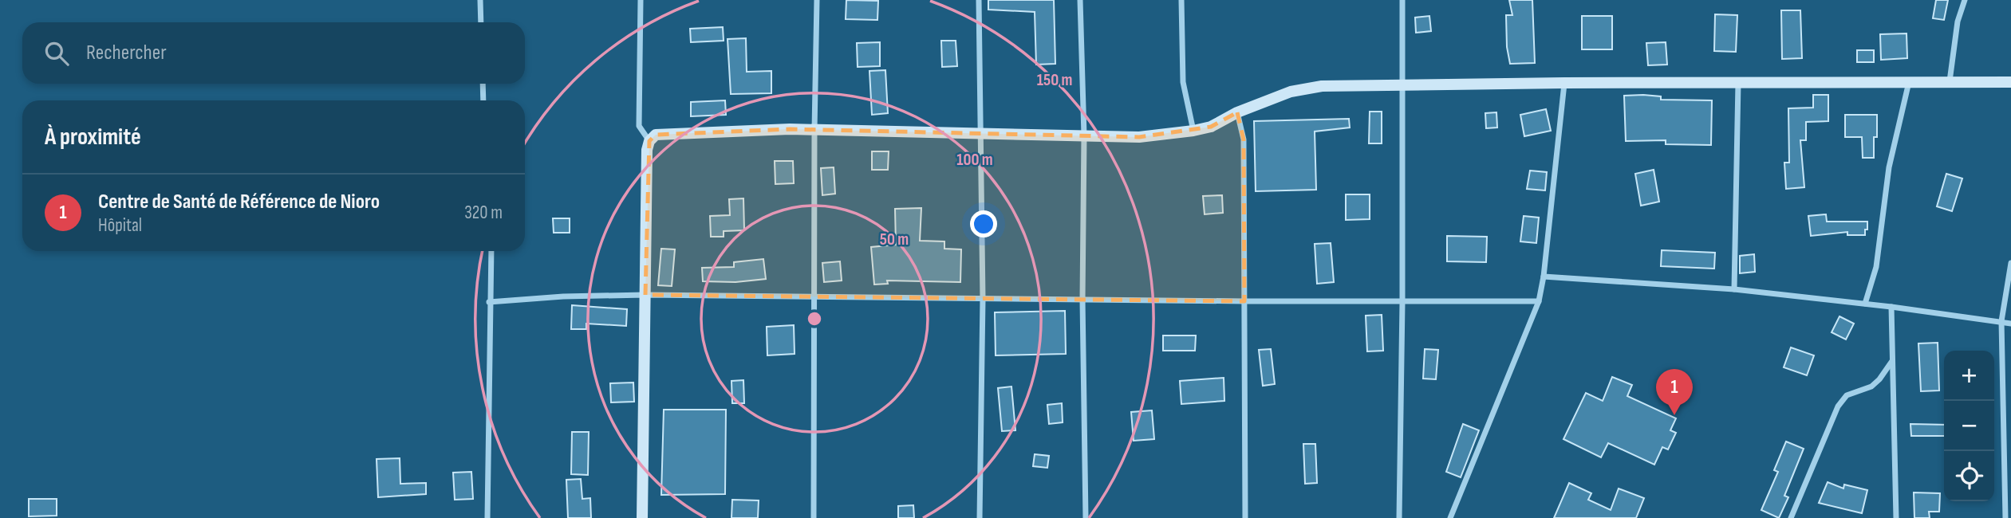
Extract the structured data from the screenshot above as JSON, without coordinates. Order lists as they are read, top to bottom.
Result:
{
  "page": {
    "search": "Rechercher",
    "heading": "À proximité",
    "list": [
      {
        "mark": "1",
        "name": "Centre de Santé de Référence de Nioro",
        "note": "Hôpital",
        "value": "320 m"
      }
    ],
    "map_buttons": ["+", "−"],
    "pins": "1"
  },
  "rings": ["150 m", "100 m", "50 m"]
}
